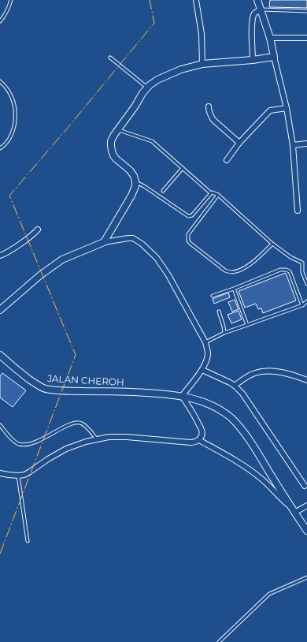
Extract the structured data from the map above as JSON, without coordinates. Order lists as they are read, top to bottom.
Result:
{
  "streets": {
    "street": ["JALAN CHEROH"]
  }
}
